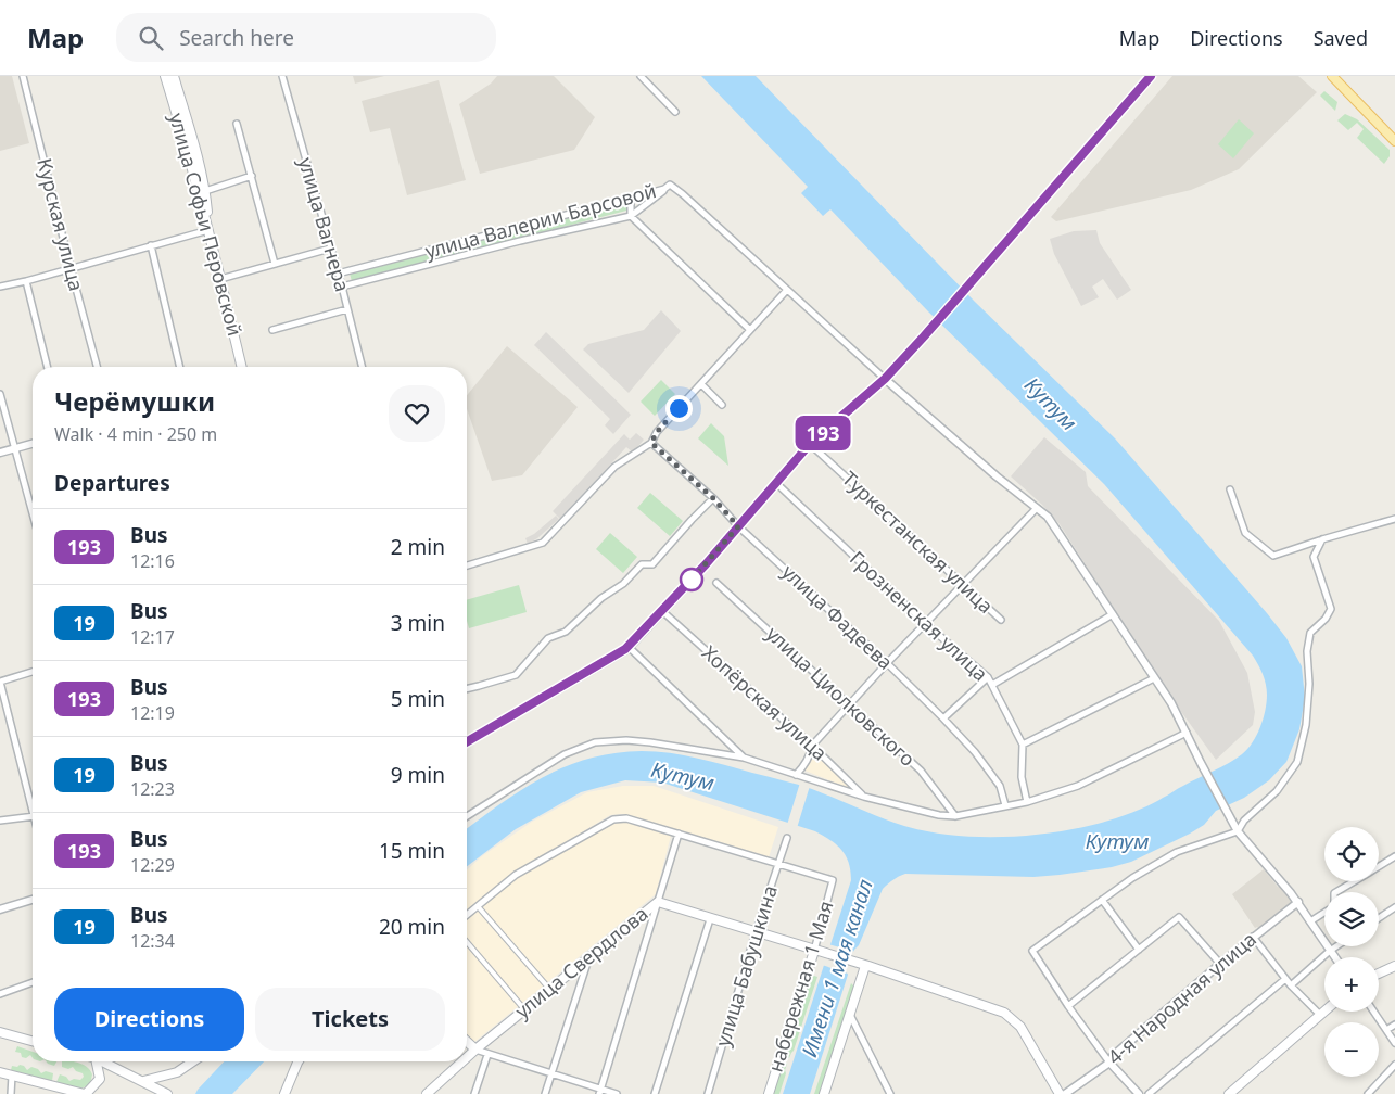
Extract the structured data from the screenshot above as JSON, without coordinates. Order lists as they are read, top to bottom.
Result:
{
  "streets": {
    "main road": ["улица Софьи Перовской", "улица Свердлова", "набережная 1 Мая"],
    "street": [
      "улица Валерии Барсовой",
      "Курская улица",
      "улица Вагнера",
      "Туркестанская улица",
      "Грозненская улица",
      "улица Фадеева",
      "улица Циолковского",
      "Хопёрская улица",
      "улица Бабушкина",
      "4-я Народная улица"
    ]
  },
  "crossings": [
    ["улица Валерии Барсовой", "улица Вагнера"],
    ["улица Свердлова", "улица Бабушкина"],
    ["улица Свердлова", "набережная 1 Мая"],
    ["улица Бабушкина", "набережная 1 Мая"]
  ],
  "water": ["Кутум", "Имени 1 мая канал"],
  "lines": ["bus line 193"],
  "page": {
    "header": "Map",
    "search": "Search here",
    "nav": ["Map", "Directions", "Saved"],
    "on_map": "193",
    "heading": [
      ["Черёмушки", "Walk · 4 min · 250 m"],
      "Departures"
    ],
    "list": [
      {
        "mark": "193",
        "name": "Bus",
        "note": "12:16",
        "value": "2 min"
      },
      {
        "mark": "19",
        "name": "Bus",
        "note": "12:17",
        "value": "3 min"
      },
      {
        "mark": "193",
        "name": "Bus",
        "note": "12:19",
        "value": "5 min"
      },
      {
        "mark": "19",
        "name": "Bus",
        "note": "12:23",
        "value": "9 min"
      },
      {
        "mark": "193",
        "name": "Bus",
        "note": "12:29",
        "value": "15 min"
      },
      {
        "mark": "19",
        "name": "Bus",
        "note": "12:34",
        "value": "20 min"
      }
    ],
    "map_buttons": ["+", "−"],
    "buttons": ["Directions", "Tickets"]
  }
}
